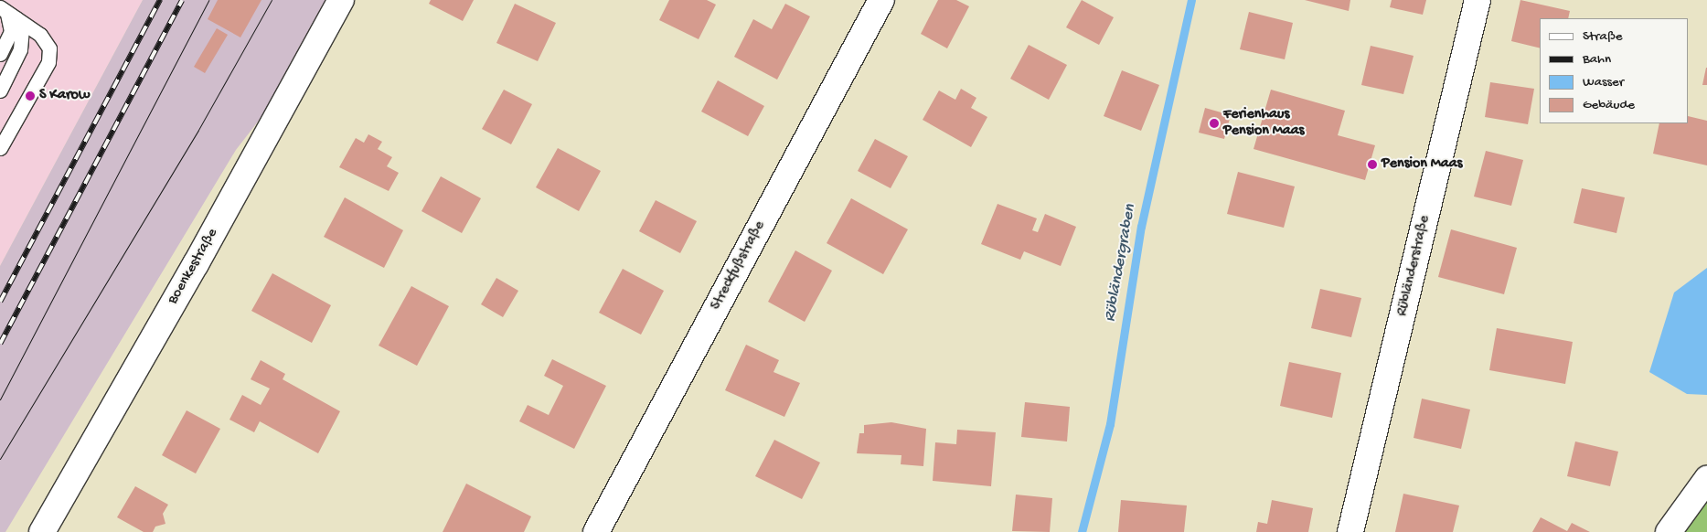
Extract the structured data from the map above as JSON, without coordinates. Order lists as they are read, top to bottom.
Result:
{
  "streets": {
    "street": ["Streckfußstraße", "Rübländerstraße", "Boenkestraße"]
  },
  "water": ["Rübländergraben"],
  "places": ["S Karow", "Ferienhaus Pension Maas", "Pension Maas"],
  "legend": [
    "Straße",
    "Bahn",
    "Wasser",
    "Gebäude"
  ]
}
